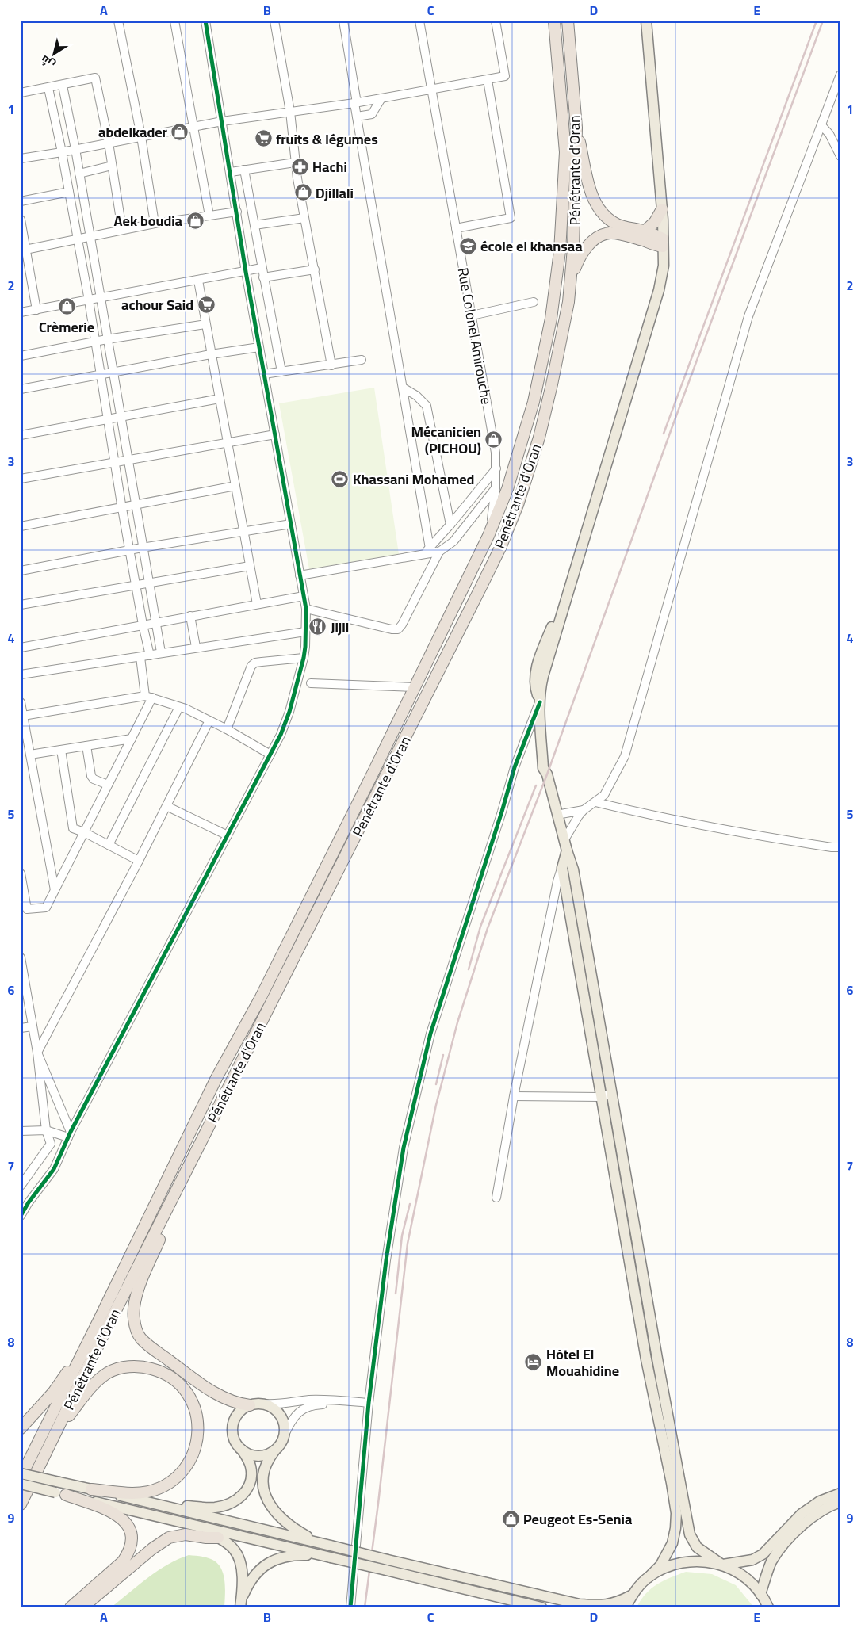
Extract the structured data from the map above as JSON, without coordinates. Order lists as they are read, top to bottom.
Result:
{
  "streets": {
    "highway": ["Pénétrante d'Oran"],
    "street": ["Rue Colonel Amirouche"]
  },
  "crossings": [
    ["Pénétrante d'Oran", "Rue Colonel Amirouche"]
  ],
  "places": {
    "shop": [
      "abdelkader",
      "Djillali",
      "Aek boudia",
      "Crèmerie",
      "Mécanicien (PICHOU)",
      "Peugeot Es-Senia"
    ],
    "supermarket": ["fruits & légumes", "achour Said"],
    "pharmacy": ["Hachi"],
    "school or university": ["école el khansaa"],
    "sports": ["Khassani Mohamed"],
    "restaurant": ["Jijli"],
    "hotel": ["Hôtel El Mouahidine"]
  },
  "north": "bottom left",
  "grid": {
    "columns": [
      "A",
      "B",
      "C",
      "D",
      "E"
    ],
    "rows": [
      "1",
      "2",
      "3",
      "4",
      "5",
      "6",
      "7",
      "8",
      "9"
    ]
  }
}
